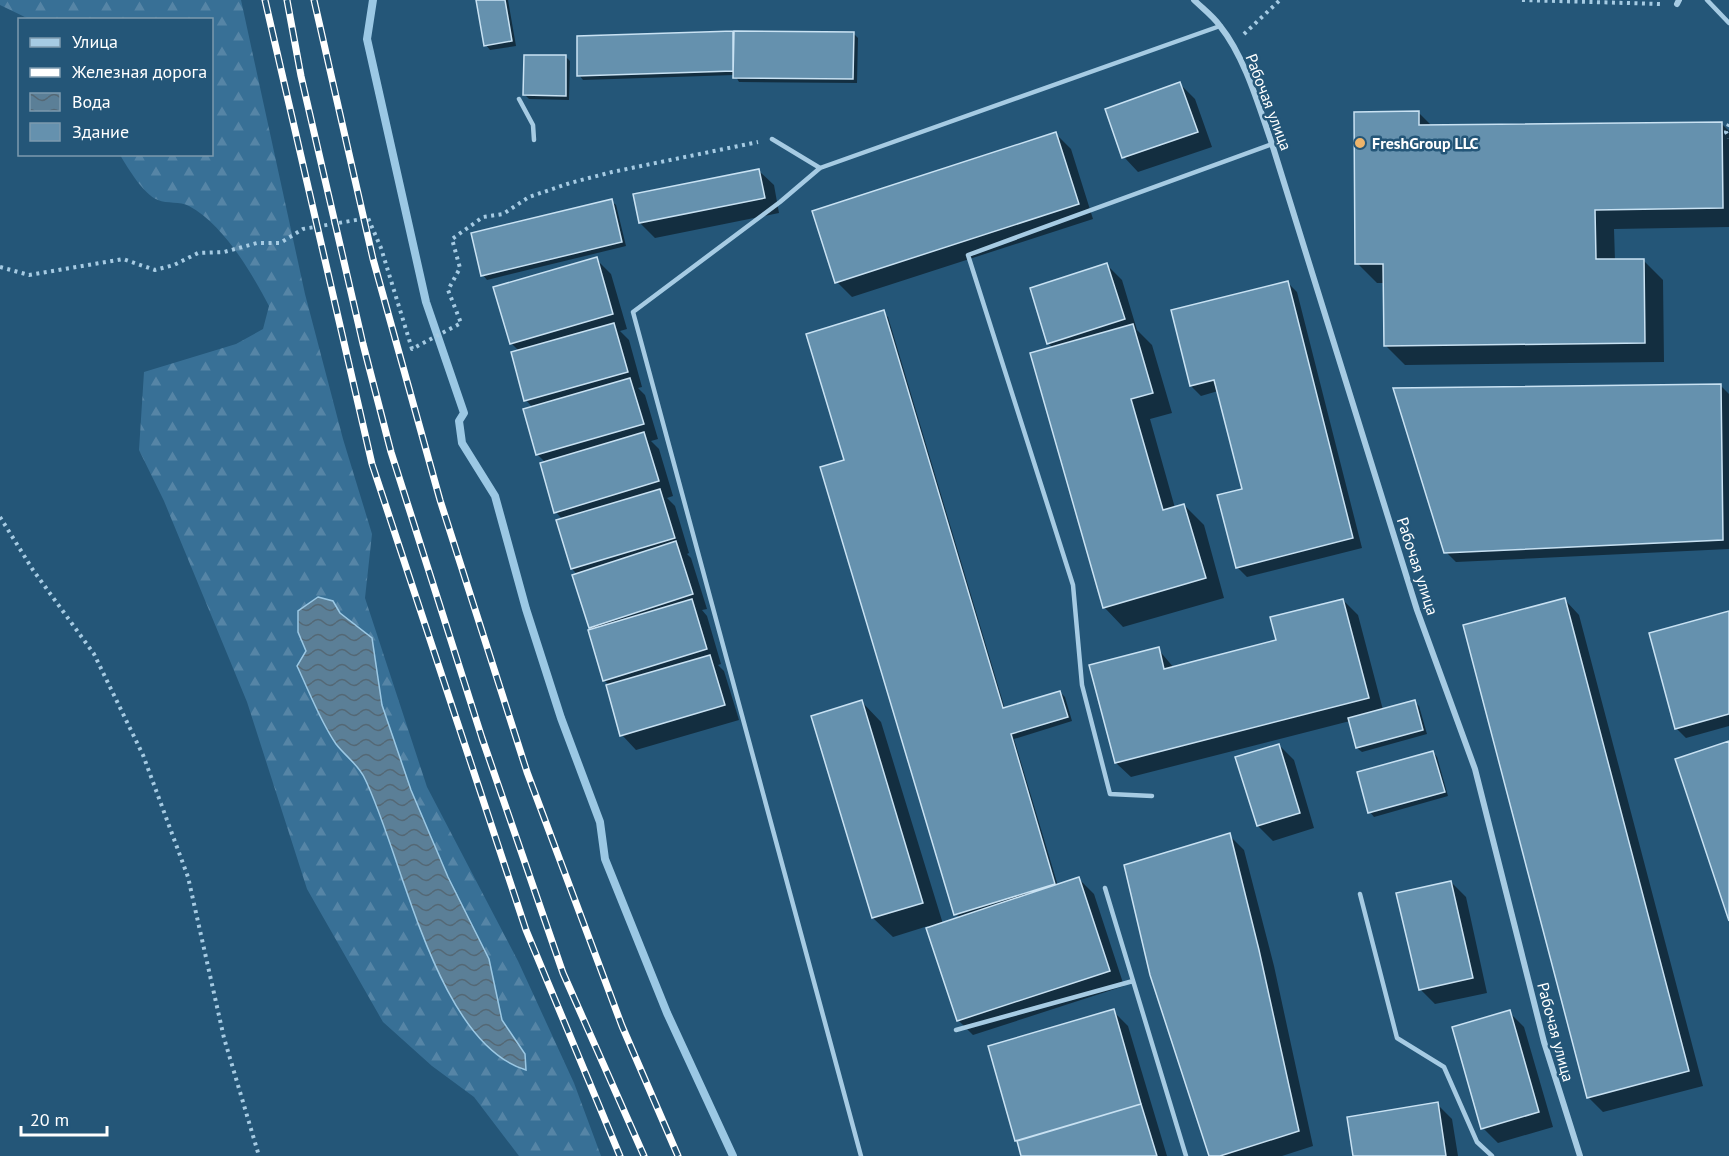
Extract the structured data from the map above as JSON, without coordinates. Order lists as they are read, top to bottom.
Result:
{
  "streets": {
    "street": ["Рабочая улица"]
  },
  "places": ["FreshGroup LLC"],
  "legend": [
    "Улица",
    "Железная дорога",
    "Вода",
    "Здание"
  ],
  "scale_bar": "20 m"
}
